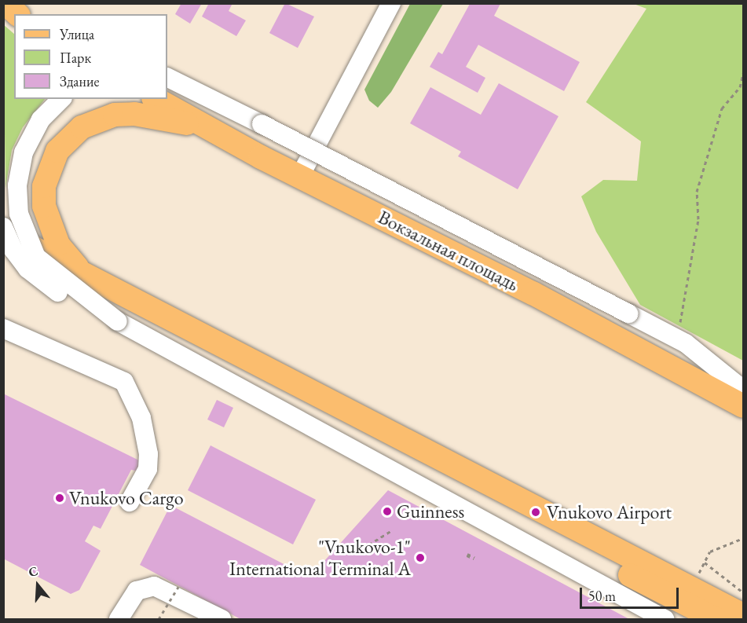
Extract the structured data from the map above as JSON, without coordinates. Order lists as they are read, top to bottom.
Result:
{
  "streets": {
    "main road": ["Вокзальная площадь"]
  },
  "places": [
    "Vnukovo Cargo",
    "Guinness",
    "Vnukovo Airport",
    "\"Vnukovo-1\" International Terminal A"
  ],
  "legend": ["Улица", "Парк", "Здание"],
  "scale_bar": "50 m",
  "north": "top"
}
